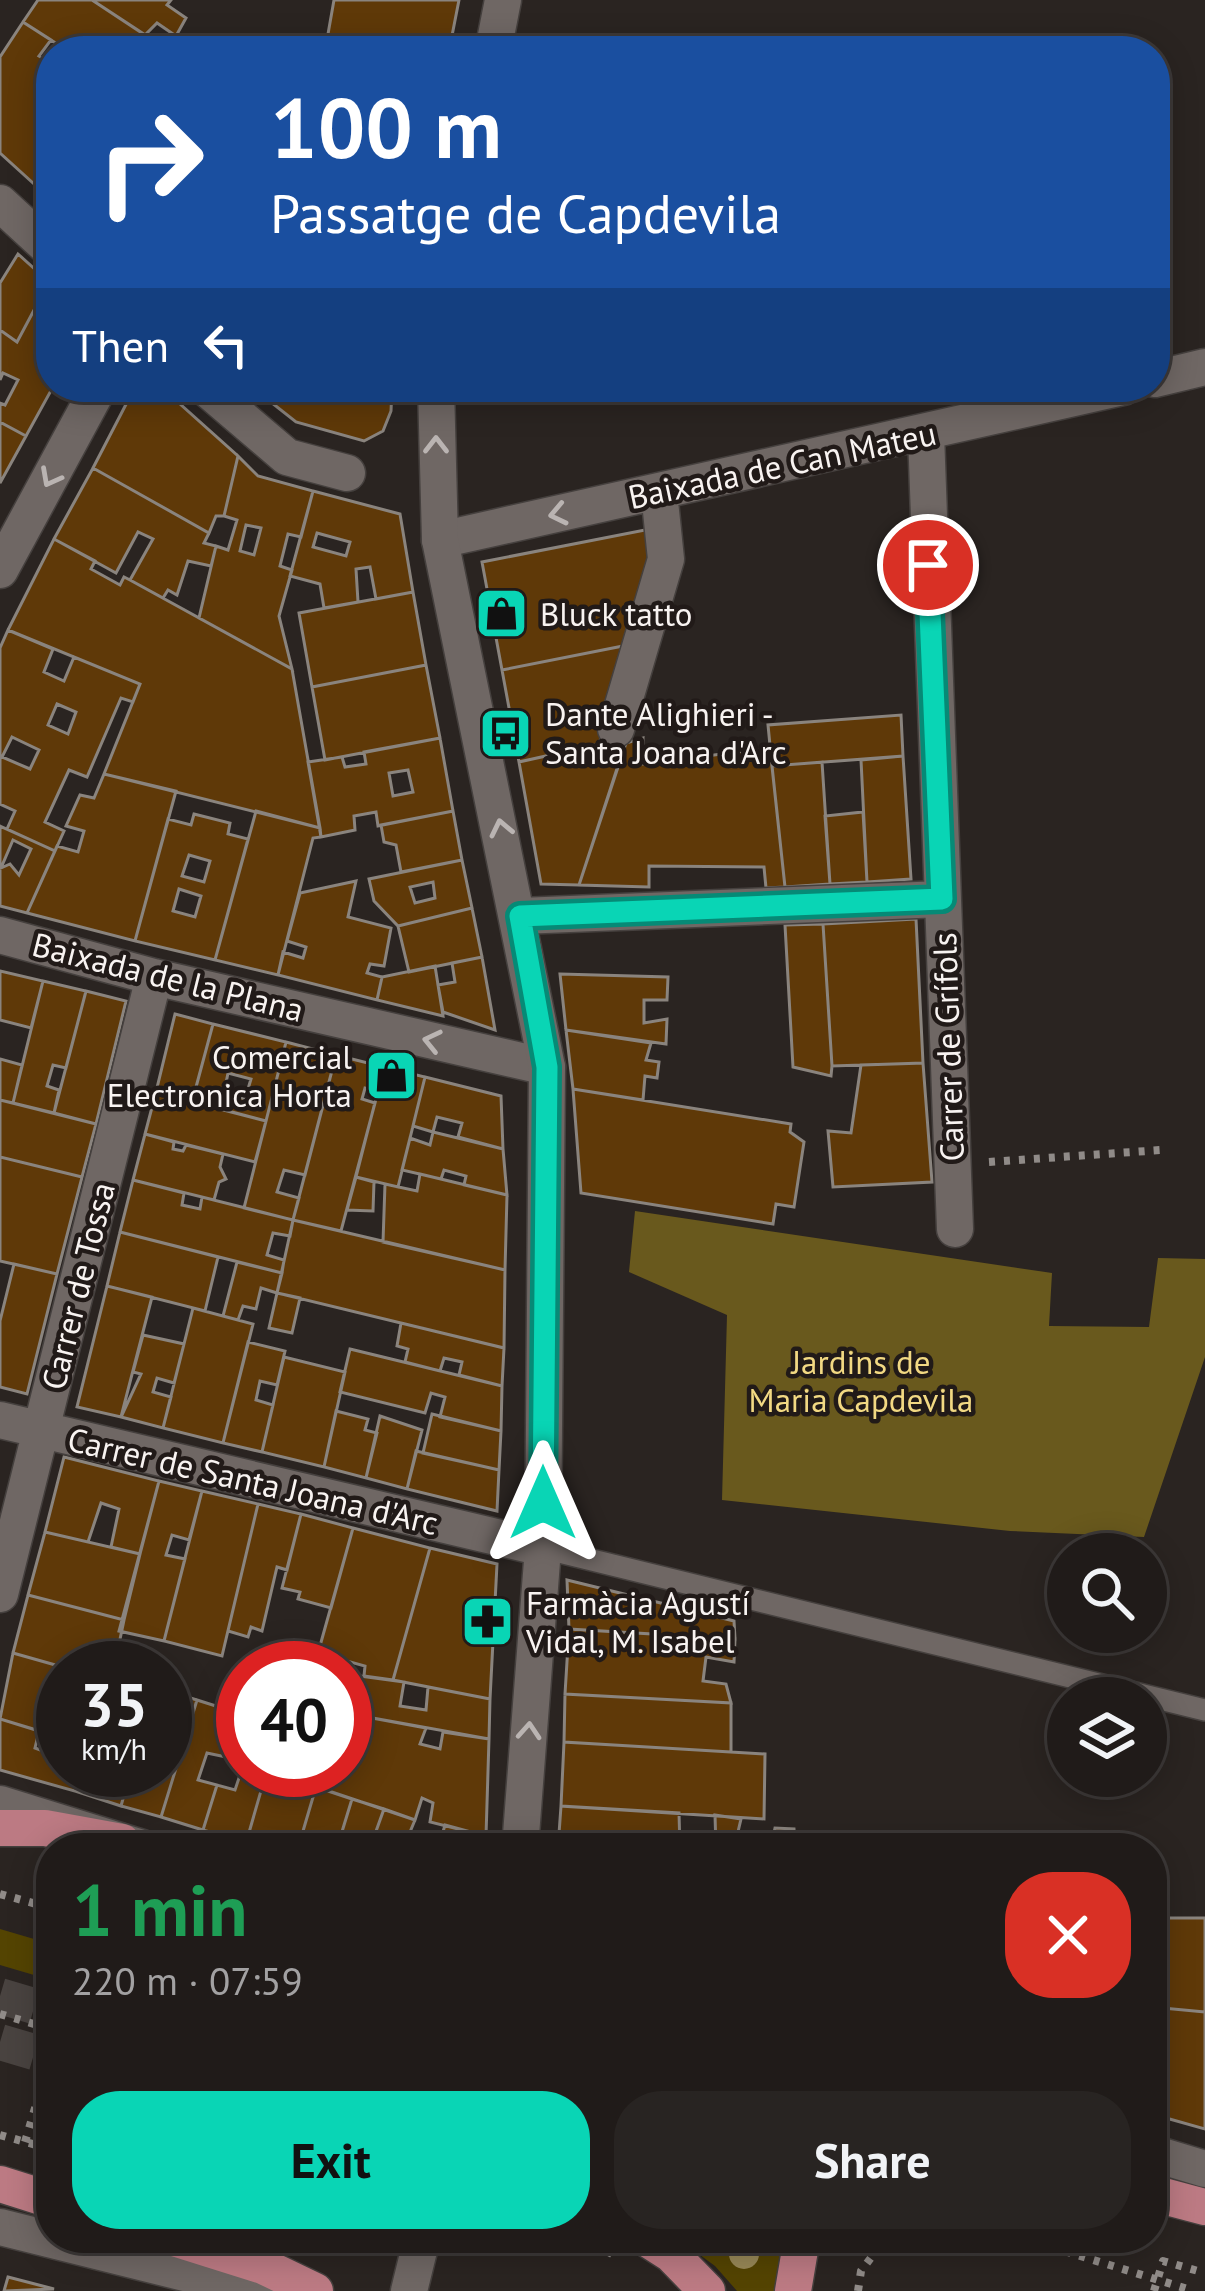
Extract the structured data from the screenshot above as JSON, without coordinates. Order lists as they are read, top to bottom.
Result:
{
  "streets": {
    "street": [
      "Baixada de Can Mateu",
      "Baixada de la Plana",
      "Carrer de Grífols",
      "Carrer de Tossa",
      "Carrer de Santa Joana d'Arc"
    ]
  },
  "crossings": [
    ["Baixada de Can Mateu", "Carrer de Grífols"],
    ["Baixada de la Plana", "Carrer de Tossa"],
    ["Carrer de Tossa", "Carrer de Santa Joana d'Arc"]
  ],
  "one_way": ["Baixada de Can Mateu", "Baixada de la Plana"],
  "parks": ["Jardins de Maria Capdevila"],
  "places": {
    "shop": ["Bluck tatto", "Comercial Electronica Horta"],
    "bus stop": ["Dante Alighieri - Santa Joana d'Arc"],
    "pharmacy": ["Farmàcia Agustí Vidal, M. Isabel"]
  },
  "page": {
    "turn": ["100 m", "Passatge de Capdevila"],
    "then": "Then",
    "speed": "35 km/h",
    "limit": "40",
    "heading": ["1 min", "220 m · 07:59"],
    "buttons": ["Exit", "Share"]
  }
}
